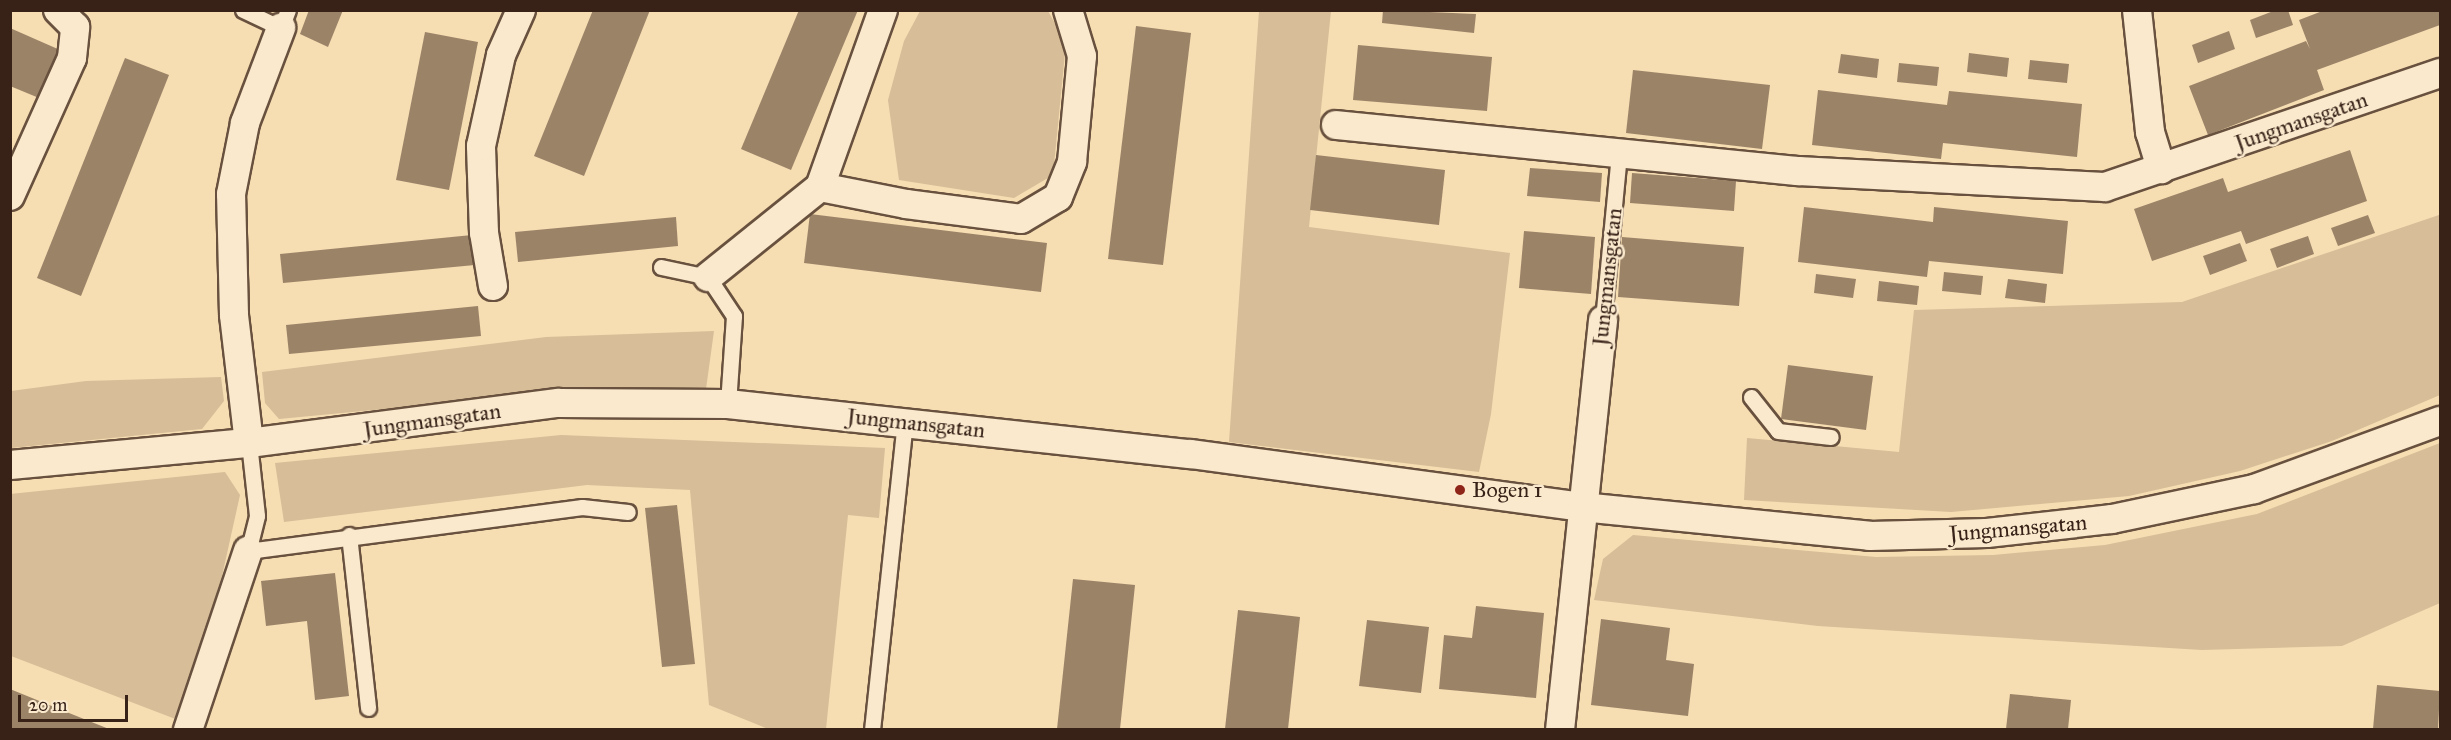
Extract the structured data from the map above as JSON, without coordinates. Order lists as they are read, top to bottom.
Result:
{
  "streets": {
    "street": ["Jungmansgatan"]
  },
  "places": ["Bogen 1"],
  "scale_bar": "20 m"
}
